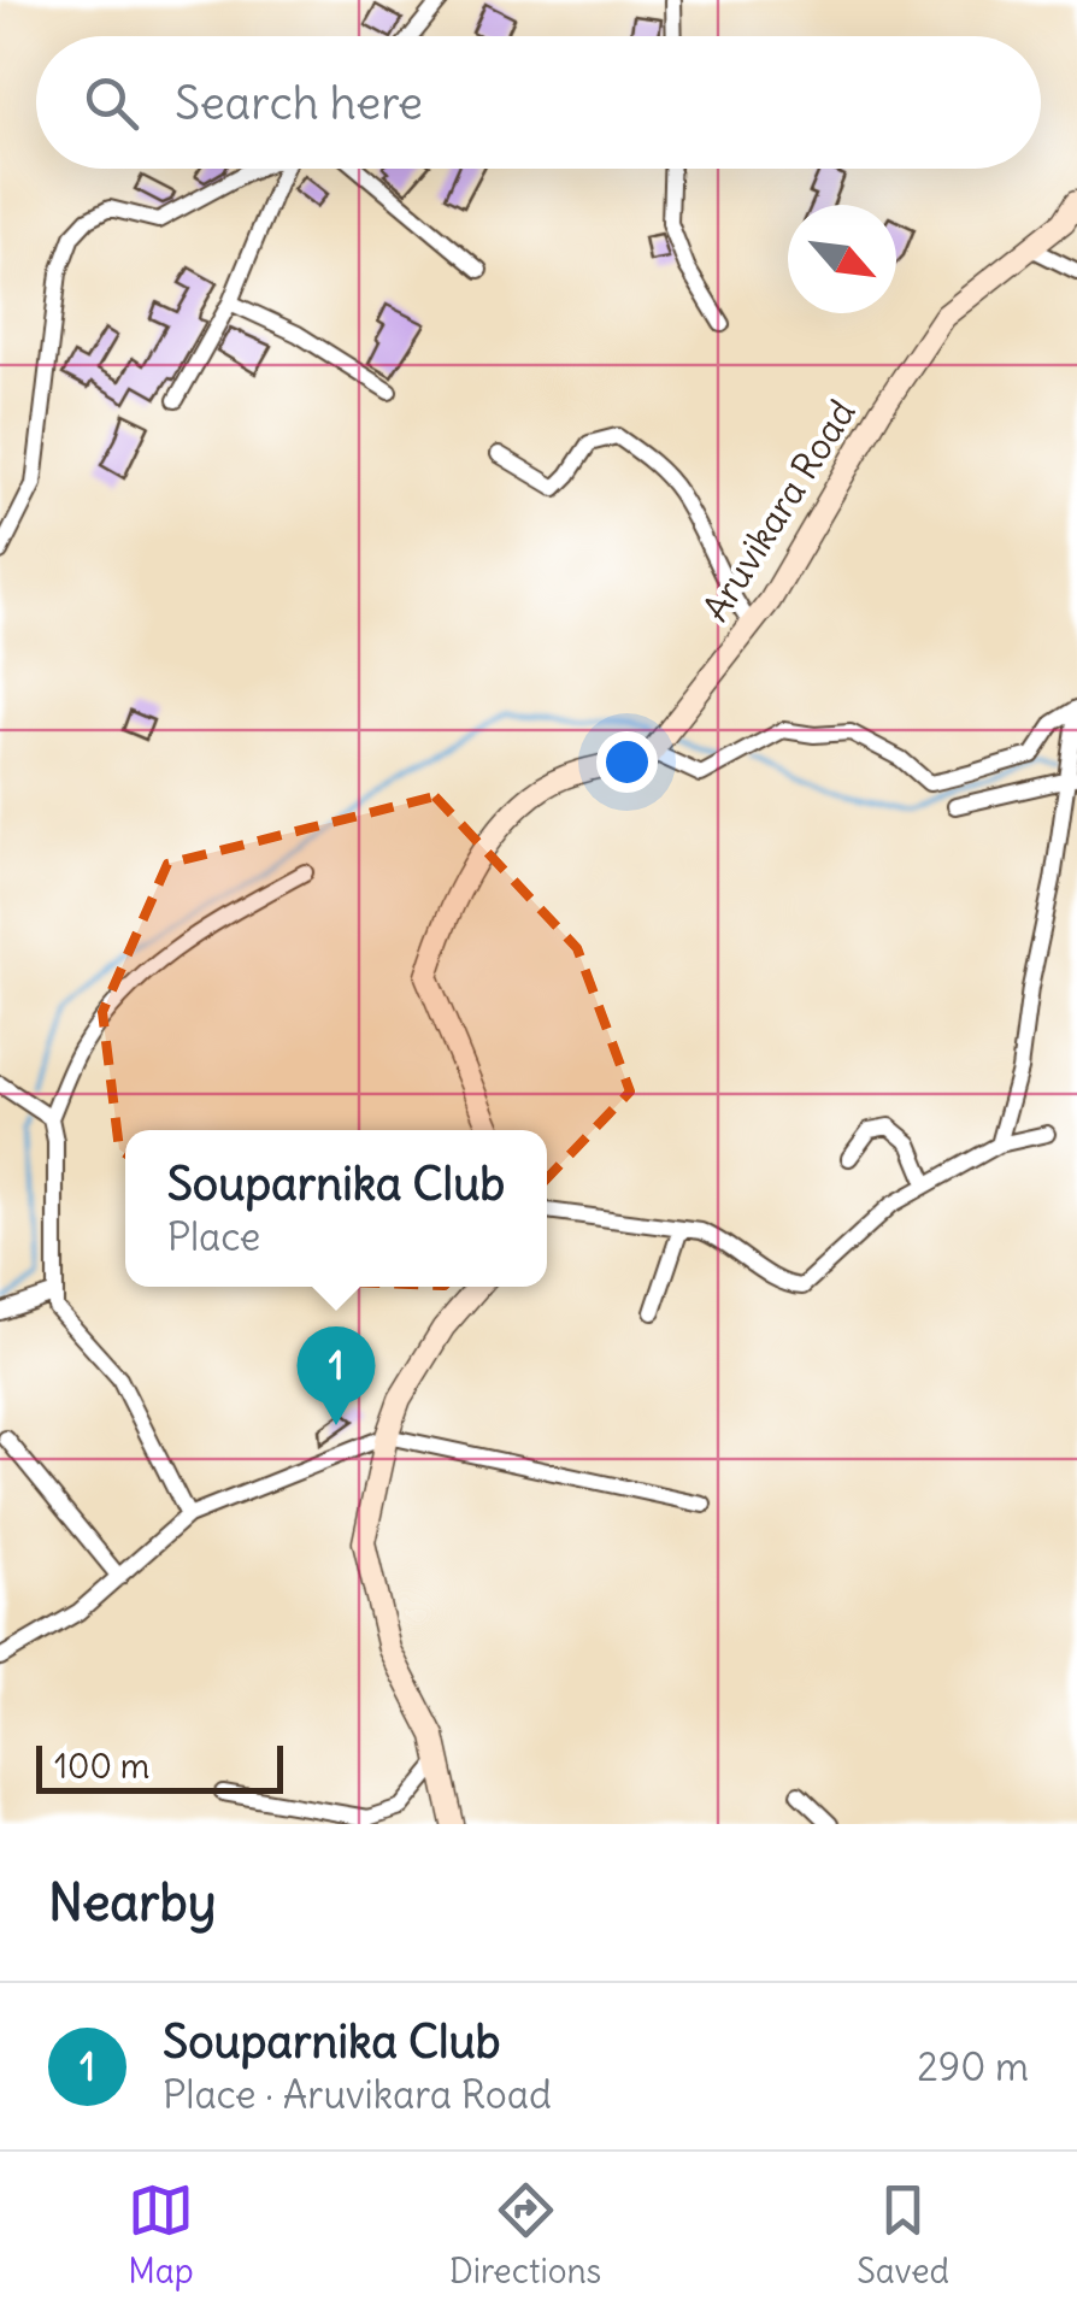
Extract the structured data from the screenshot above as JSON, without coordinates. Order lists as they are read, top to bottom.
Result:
{
  "streets": {
    "main road": ["Aruvikara Road"]
  },
  "scale_bar": "100 m",
  "north": "bottom right",
  "page": {
    "search": "Search here",
    "popup": ["Souparnika Club", "Place"],
    "pins": "1",
    "scale": "100 m",
    "heading": "Nearby",
    "list": [
      {
        "mark": "1",
        "name": "Souparnika Club",
        "note": "Place · Aruvikara Road",
        "value": "290 m"
      }
    ],
    "nav": ["Map", "Directions", "Saved"]
  }
}
